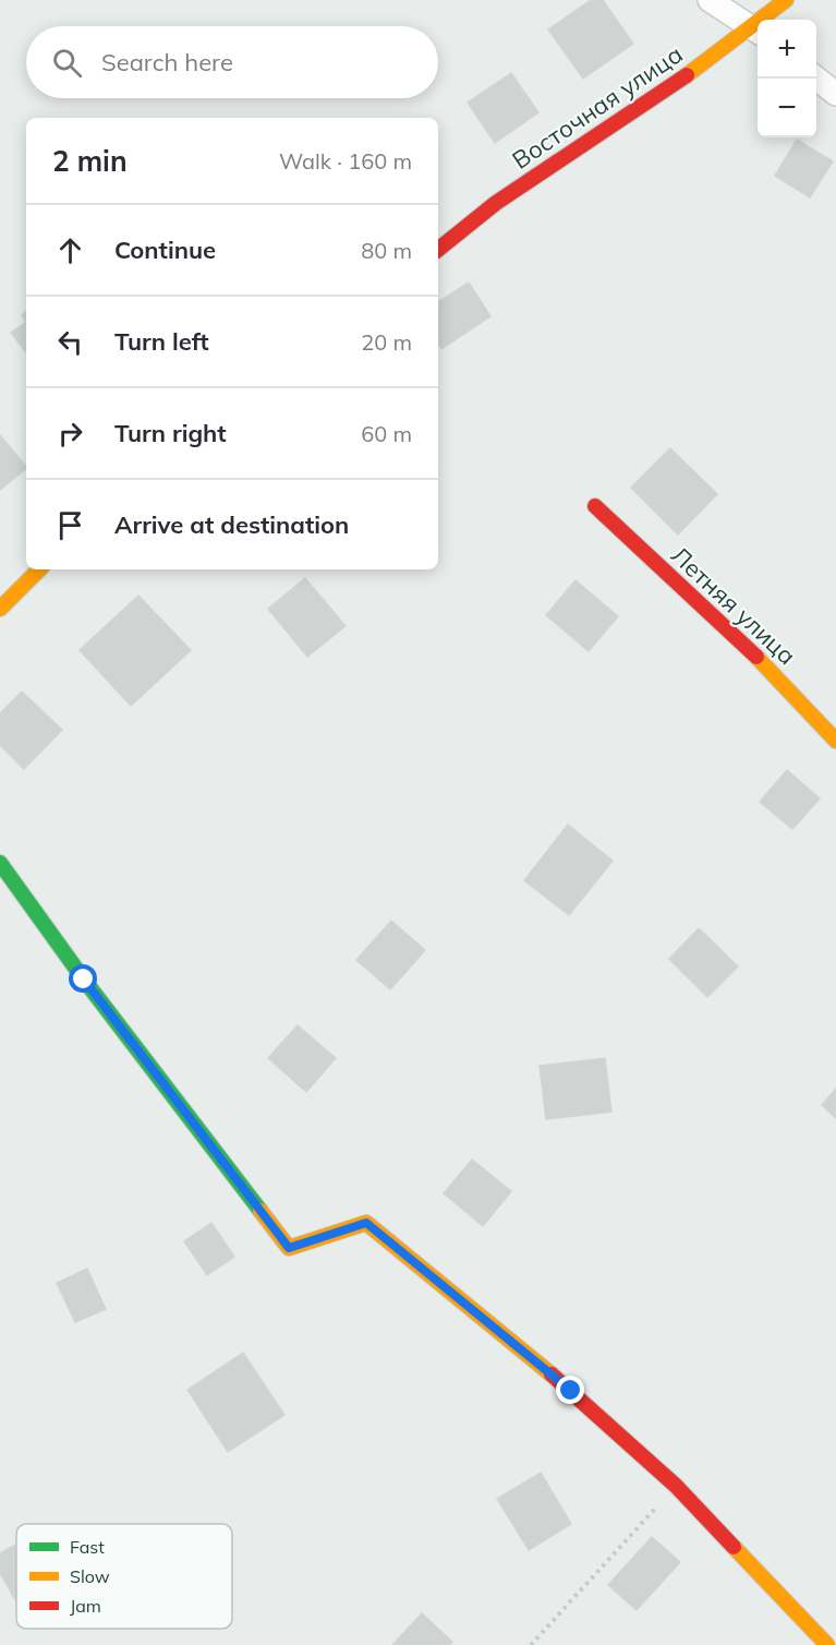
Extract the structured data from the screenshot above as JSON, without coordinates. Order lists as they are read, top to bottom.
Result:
{
  "streets": {
    "street": ["Восточная улица", "Летняя улица"]
  },
  "legend": ["Fast", "Slow", "Jam"],
  "page": {
    "map_buttons": ["+", "−"],
    "search": "Search here",
    "heading": ["2 min", "Walk · 160 m"],
    "list": [
      ["Continue", "80 m"],
      ["Turn left", "20 m"],
      ["Turn right", "60 m"],
      "Arrive at destination"
    ]
  }
}
